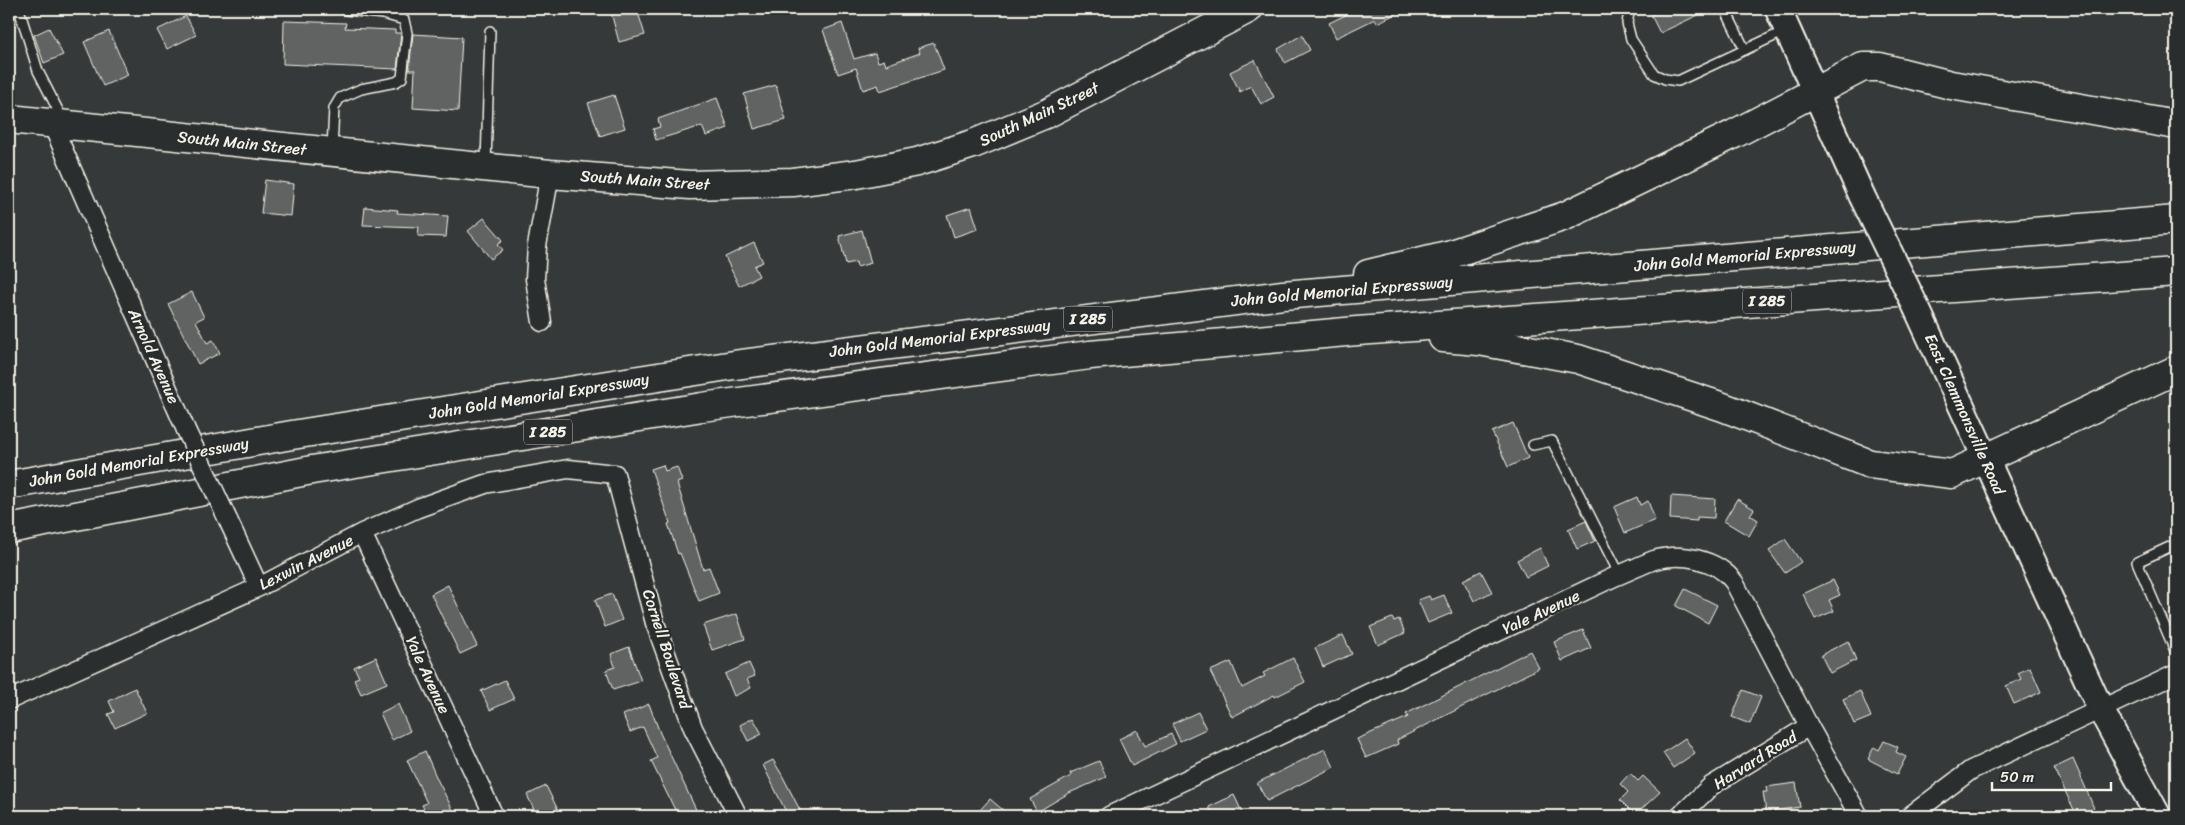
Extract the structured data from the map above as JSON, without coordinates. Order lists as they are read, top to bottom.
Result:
{
  "streets": {
    "main road": [
      "South Main Street",
      "John Gold Memorial Expressway",
      "I 285",
      "East Clemmonsville Road"
    ],
    "street": [
      "Arnold Avenue",
      "Lexwin Avenue",
      "Yale Avenue",
      "Cornell Boulevard",
      "Harvard Road"
    ]
  },
  "crossings": [
    ["South Main Street", "Arnold Avenue"],
    ["Arnold Avenue", "Lexwin Avenue"],
    ["Lexwin Avenue", "Yale Avenue"],
    ["Lexwin Avenue", "Cornell Boulevard"],
    ["Yale Avenue", "Harvard Road"]
  ],
  "scale_bar": "50 m"
}
